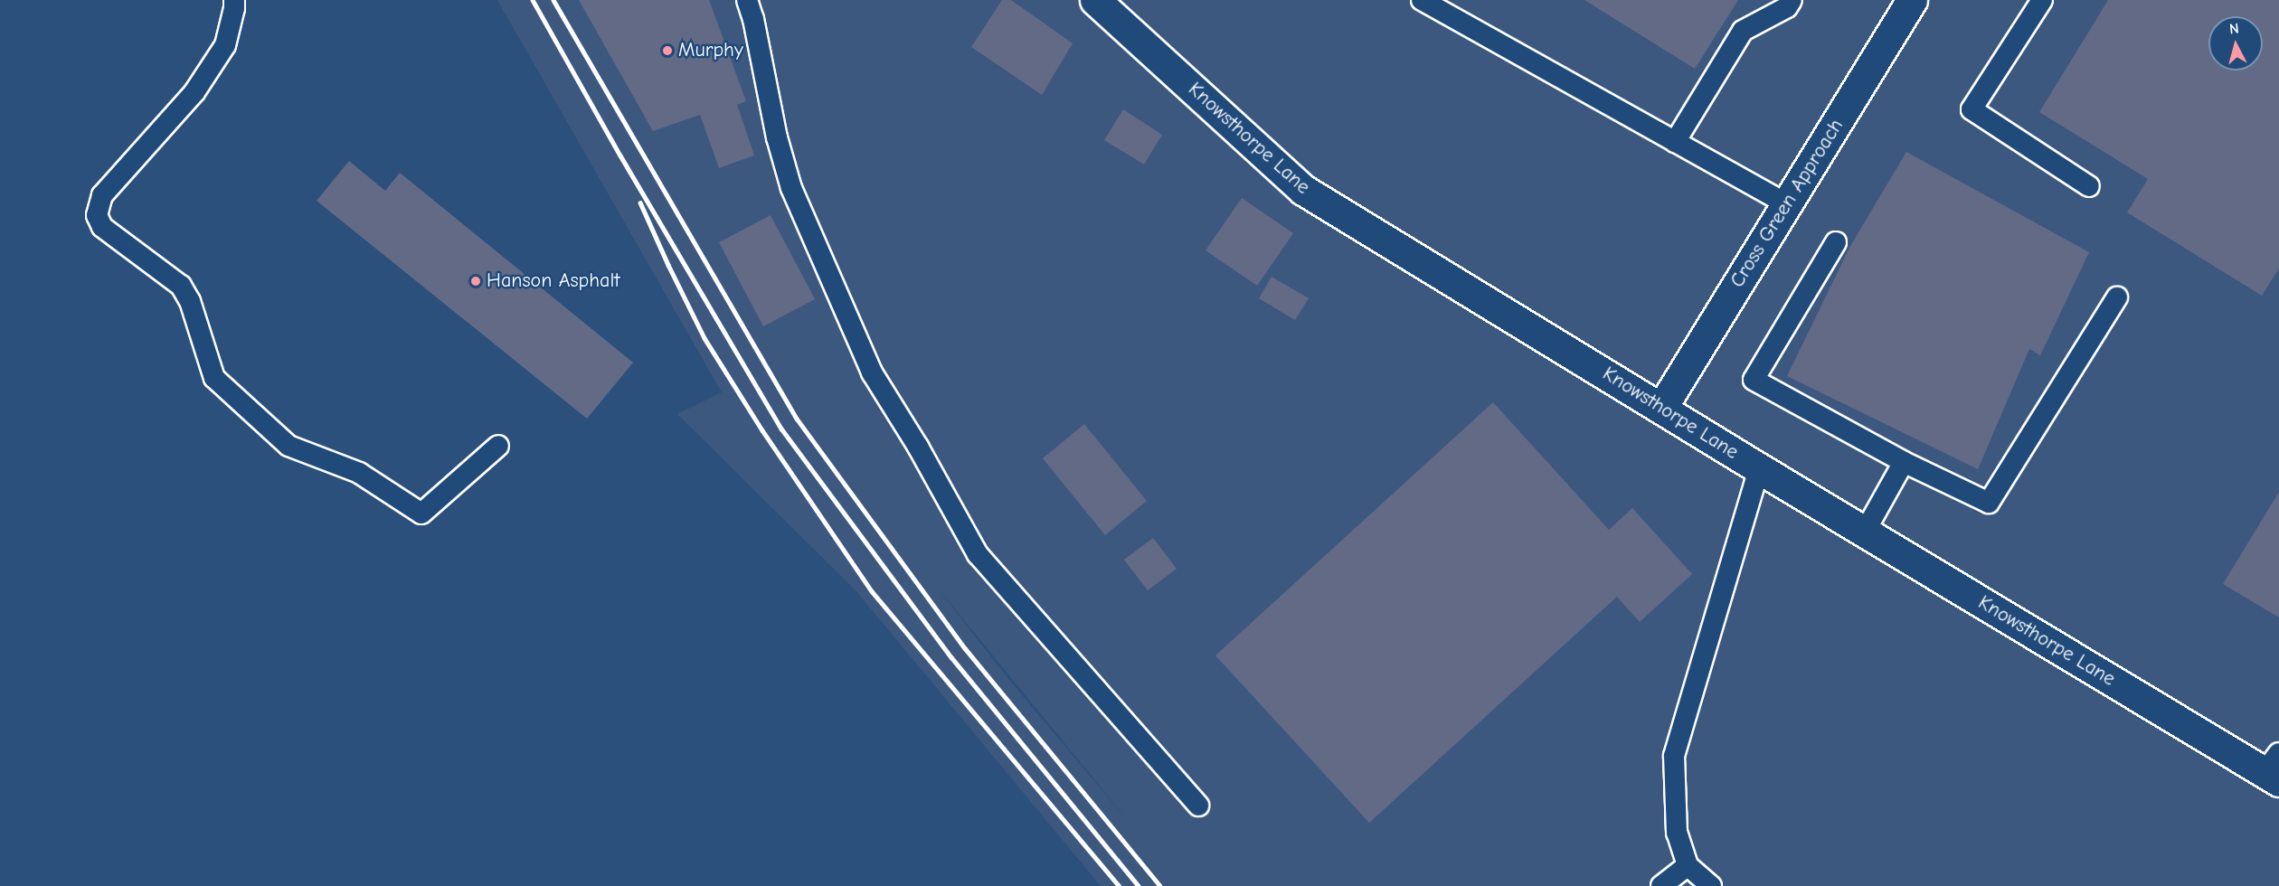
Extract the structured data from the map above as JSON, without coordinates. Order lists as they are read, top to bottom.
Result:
{
  "streets": {
    "street": ["Knowsthorpe Lane", "Cross Green Approach"]
  },
  "crossings": [
    ["Knowsthorpe Lane", "Cross Green Approach"]
  ],
  "places": ["Murphy", "Hanson Asphalt"],
  "north": "top"
}
